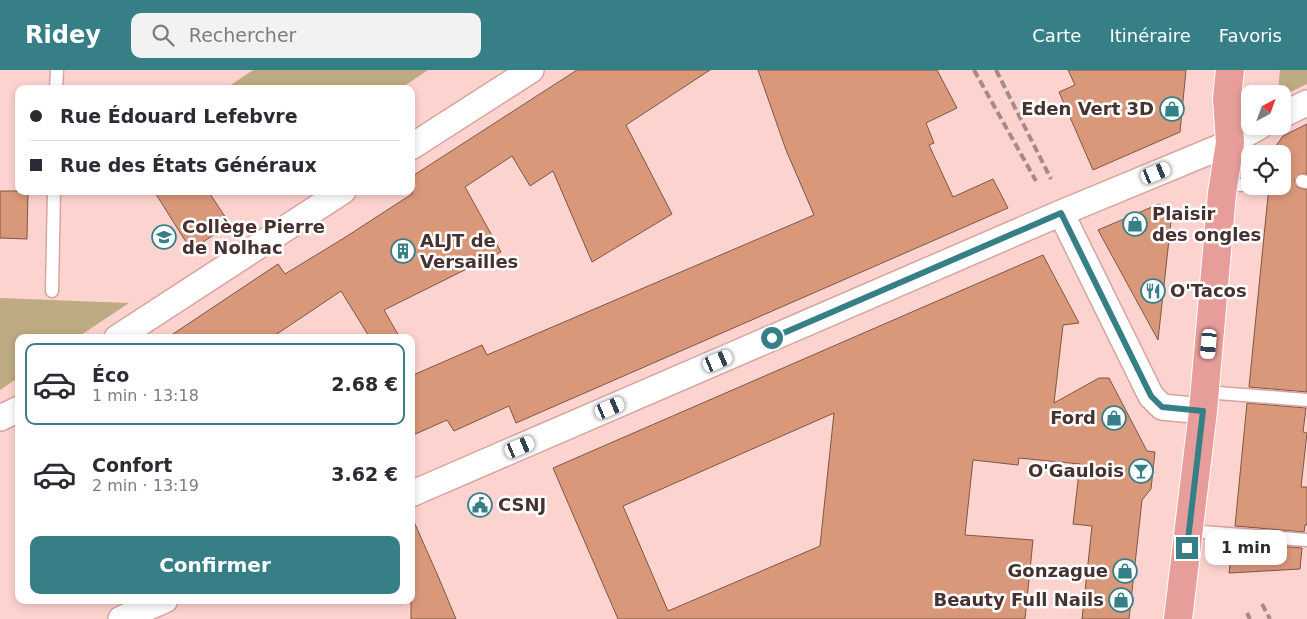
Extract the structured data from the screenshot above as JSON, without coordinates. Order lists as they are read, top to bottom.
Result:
{
  "places": {
    "shop": [
      "Eden Vert 3D",
      "Plaisir des ongles",
      "Ford",
      "Gonzague",
      "Beauty Full Nails"
    ],
    "school or university": ["Collège Pierre de Nolhac"],
    "building": ["ALJT de Versailles"],
    "restaurant": ["O'Tacos"],
    "bar": ["O'Gaulois"],
    "public building": ["CSNJ"]
  },
  "north": "top right",
  "page": {
    "header": "Ridey",
    "search": "Rechercher",
    "nav": ["Carte", "Itinéraire", "Favoris"],
    "banner": ["Rue Édouard Lefebvre", "Rue des États Généraux"],
    "list": [
      {
        "name": "Éco",
        "note": "1 min · 13:18",
        "value": "2.68 €"
      },
      {
        "name": "Confort",
        "note": "2 min · 13:19",
        "value": "3.62 €"
      }
    ],
    "buttons": "Confirmer",
    "bubble": "1 min"
  }
}
